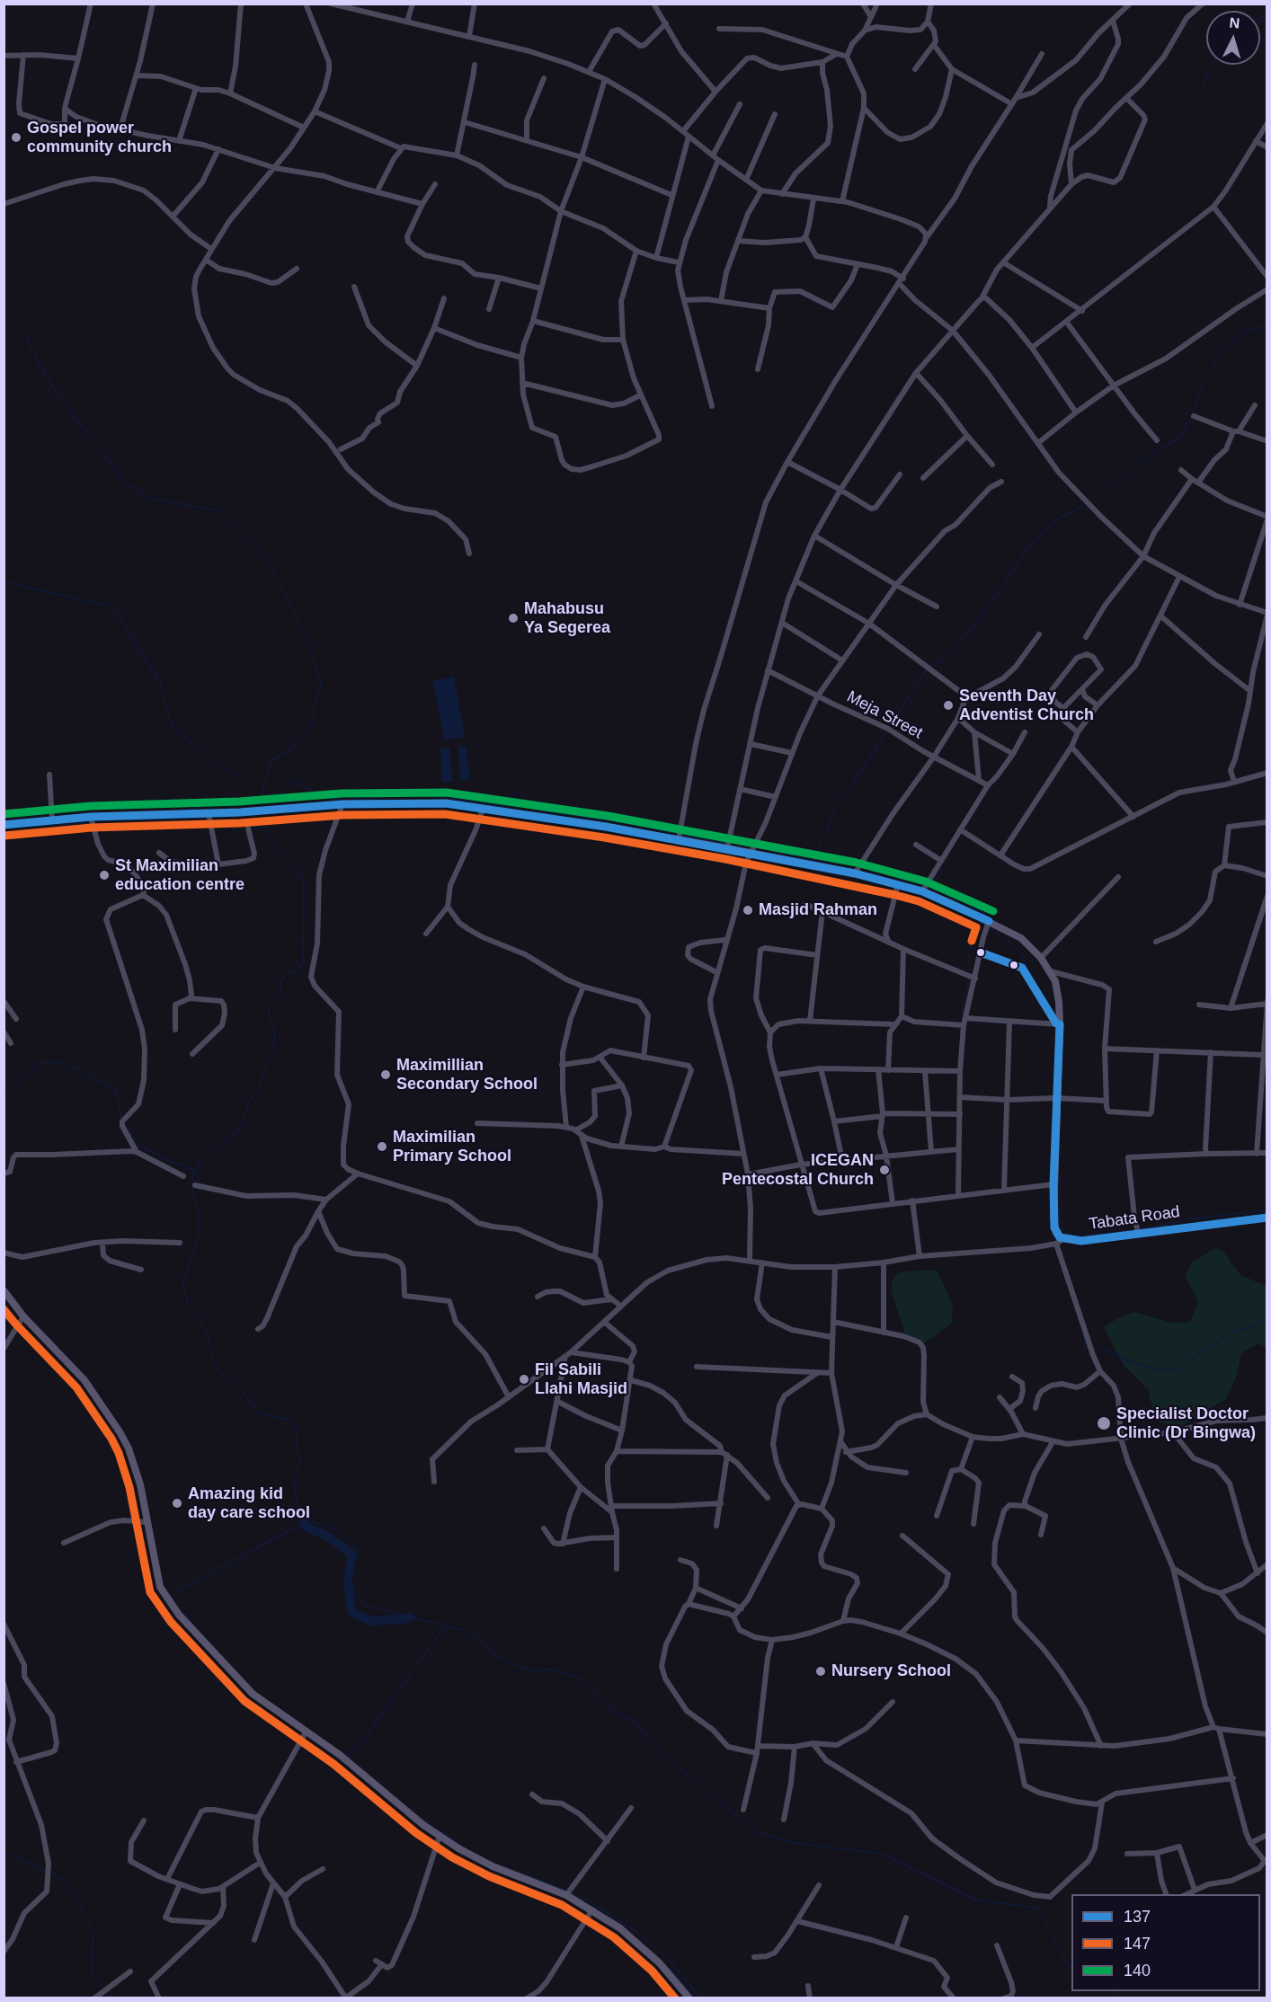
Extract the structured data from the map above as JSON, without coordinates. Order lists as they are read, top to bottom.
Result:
{
  "streets": {
    "main road": ["Tabata Road"],
    "street": ["Meja Street"]
  },
  "places": [
    "Gospel power community church",
    "Mahabusu Ya Segerea",
    "Seventh Day Adventist Church",
    "St Maximilian education centre",
    "Masjid Rahman",
    "Maximillian Secondary School",
    "Maximilian Primary School",
    "ICEGAN Pentecostal Church",
    "Fil Sabili Llahi Masjid",
    "Specialist Doctor Clinic (Dr Bingwa)",
    "Amazing kid day care school",
    "Nursery School"
  ],
  "lines": ["transit line 140", "transit line 137", "transit line 147"],
  "legend": ["137", "147", "140"],
  "north": "top"
}
